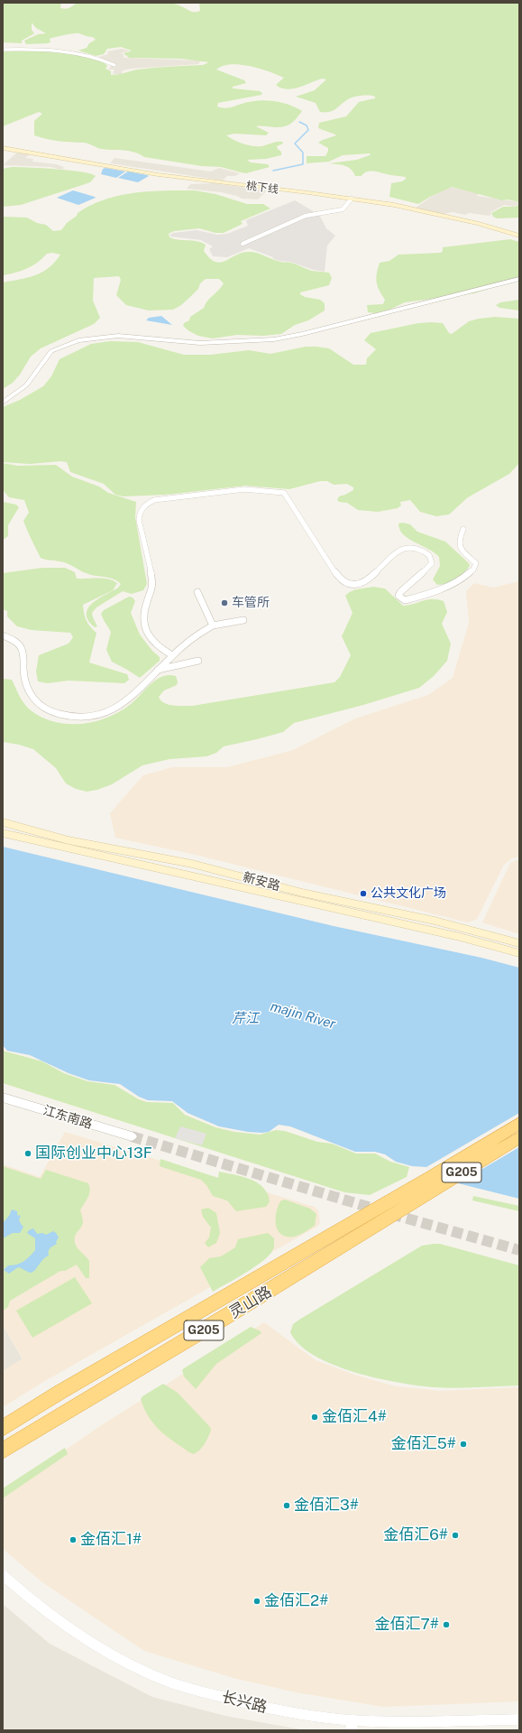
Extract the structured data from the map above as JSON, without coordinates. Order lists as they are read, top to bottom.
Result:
{
  "streets": {
    "highway": ["G205", "灵山路"],
    "main road": ["桃下线", "新安路"],
    "street": ["江东南路", "长兴路"]
  },
  "water": ["majin River", "芹江"],
  "places": [
    "车管所",
    "公共文化广场",
    "国际创业中心13F",
    "金佰汇4#",
    "金佰汇5#",
    "金佰汇3#",
    "金佰汇6#",
    "金佰汇1#",
    "金佰汇2#",
    "金佰汇7#"
  ]
}
